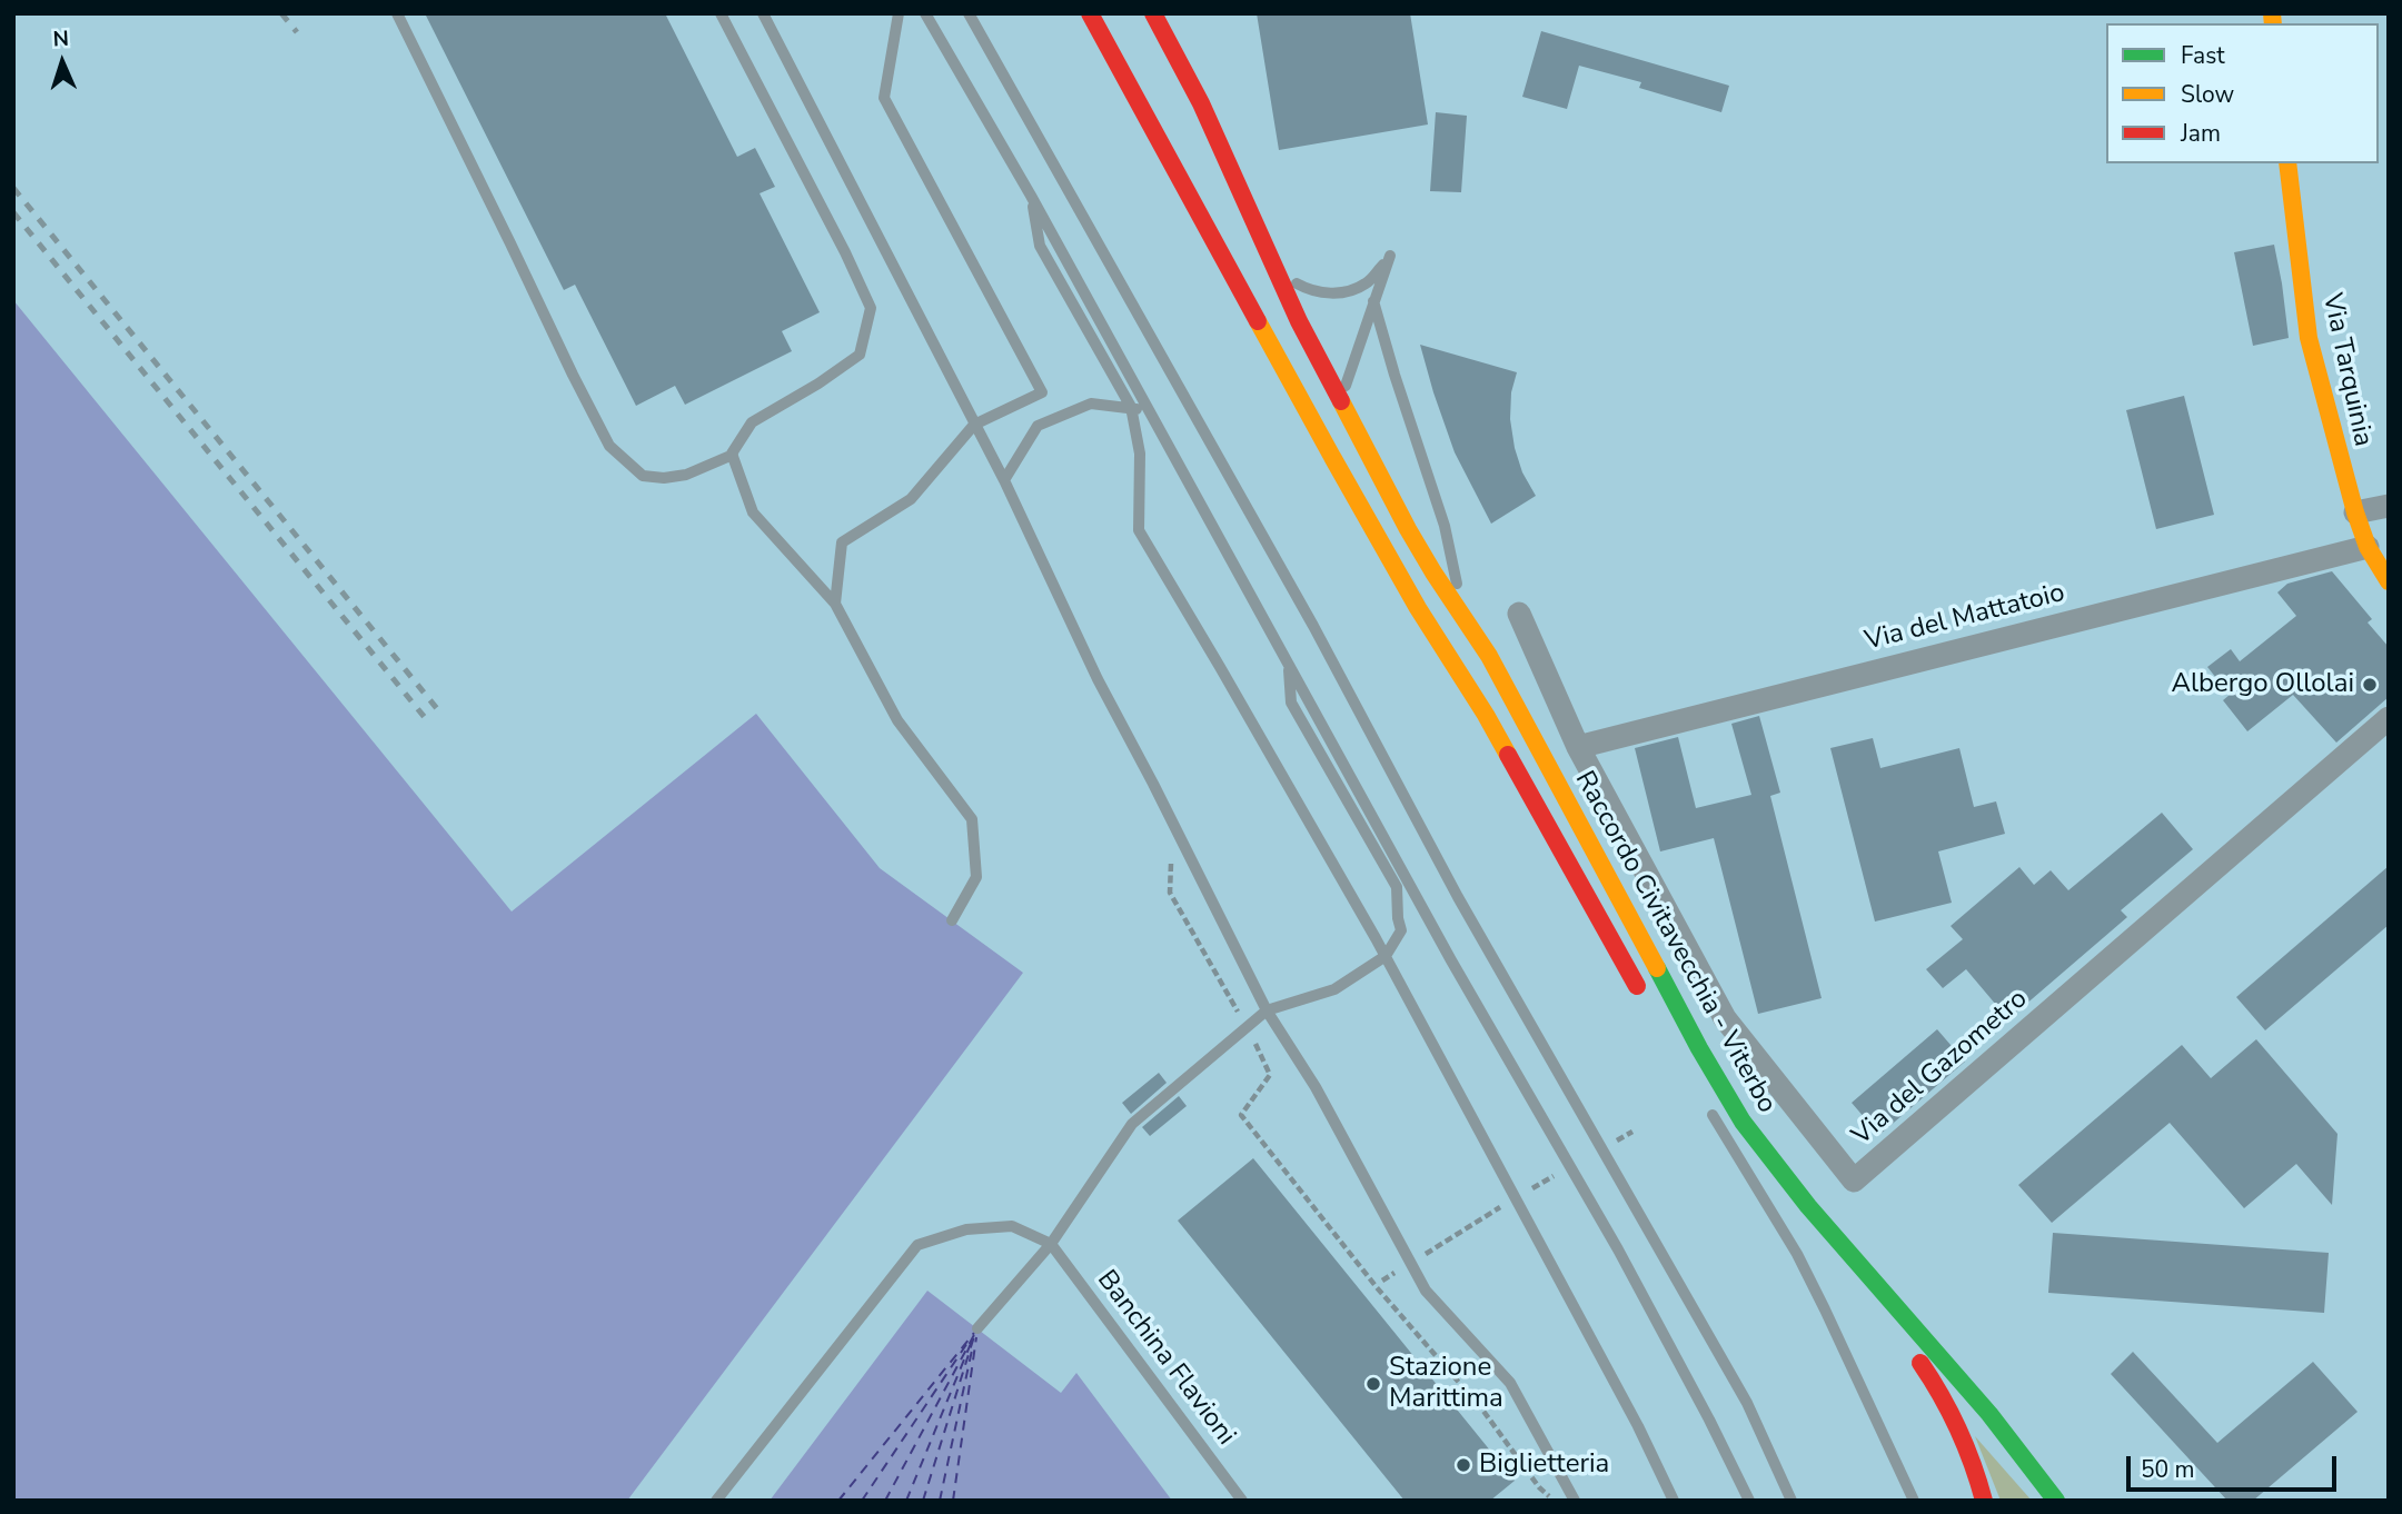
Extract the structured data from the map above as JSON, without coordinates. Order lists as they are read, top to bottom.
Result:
{
  "streets": {
    "main road": ["Via Tarquinia", "Raccordo Civitavecchia - Viterbo"],
    "street": ["Via del Mattatoio", "Via del Gazometro"],
    "lane": ["Banchina Flavioni"]
  },
  "crossings": [
    ["Via Tarquinia", "Via del Mattatoio"],
    ["Via del Mattatoio", "Via del Gazometro"]
  ],
  "places": ["Albergo Ollolai", "Stazione Marittima", "Biglietteria"],
  "legend": ["Fast", "Slow", "Jam"],
  "scale_bar": "50 m",
  "north": "top"
}
